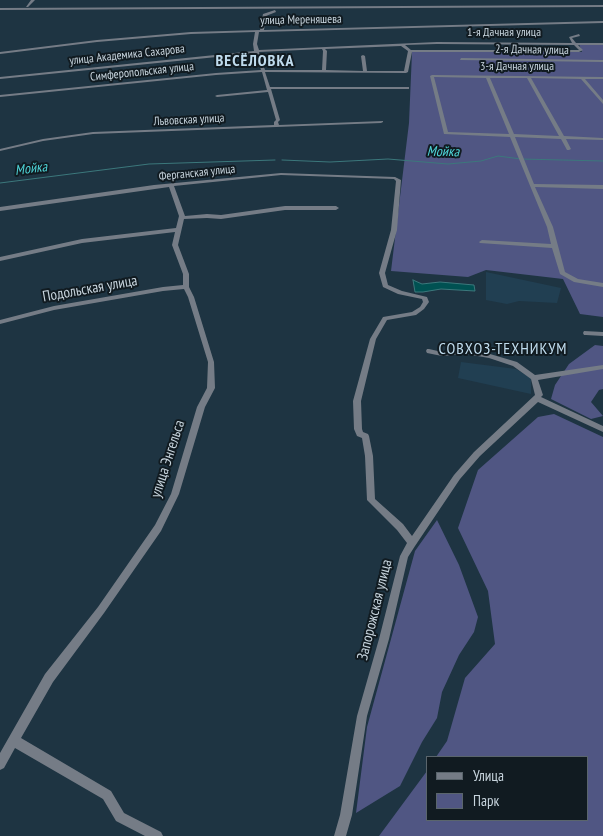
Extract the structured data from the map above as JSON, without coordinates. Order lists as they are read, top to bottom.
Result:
{
  "streets": {
    "street": [
      "улица Мереняшева",
      "1-я Дачная улица",
      "2-я Дачная улица",
      "улица Академика Сахарова",
      "3-я Дачная улица",
      "Симферопольская улица",
      "Львовская улица",
      "Ферганская улица",
      "Подольская улица",
      "улица Энгельса",
      "Запорожская улица"
    ]
  },
  "crossings": [
    ["1-я Дачная улица", "улица Академика Сахарова"],
    ["Ферганская улица", "Запорожская улица"],
    ["Подольская улица", "улица Энгельса"]
  ],
  "districts": ["ВЕСЁЛОВКА", "СОВХОЗ-ТЕХНИКУМ"],
  "water": ["Мойка"],
  "legend": ["Улица", "Парк"]
}
